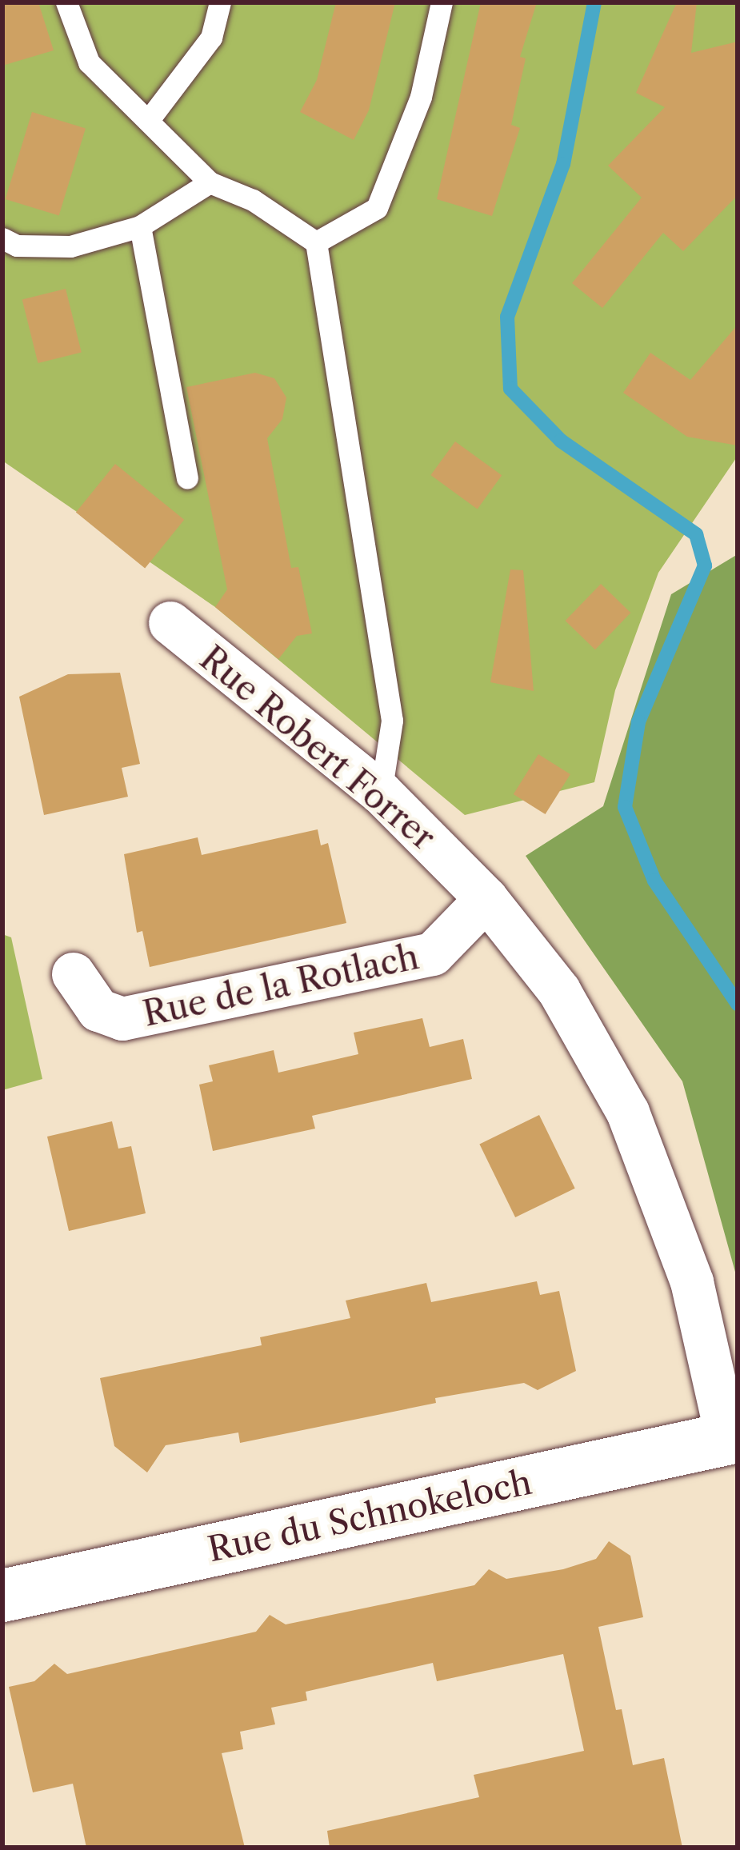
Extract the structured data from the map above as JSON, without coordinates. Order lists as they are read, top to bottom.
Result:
{
  "streets": {
    "street": ["Rue Robert Forrer", "Rue de la Rotlach", "Rue du Schnokeloch"]
  },
  "crossings": [
    ["Rue Robert Forrer", "Rue de la Rotlach"],
    ["Rue Robert Forrer", "Rue du Schnokeloch"]
  ]
}
